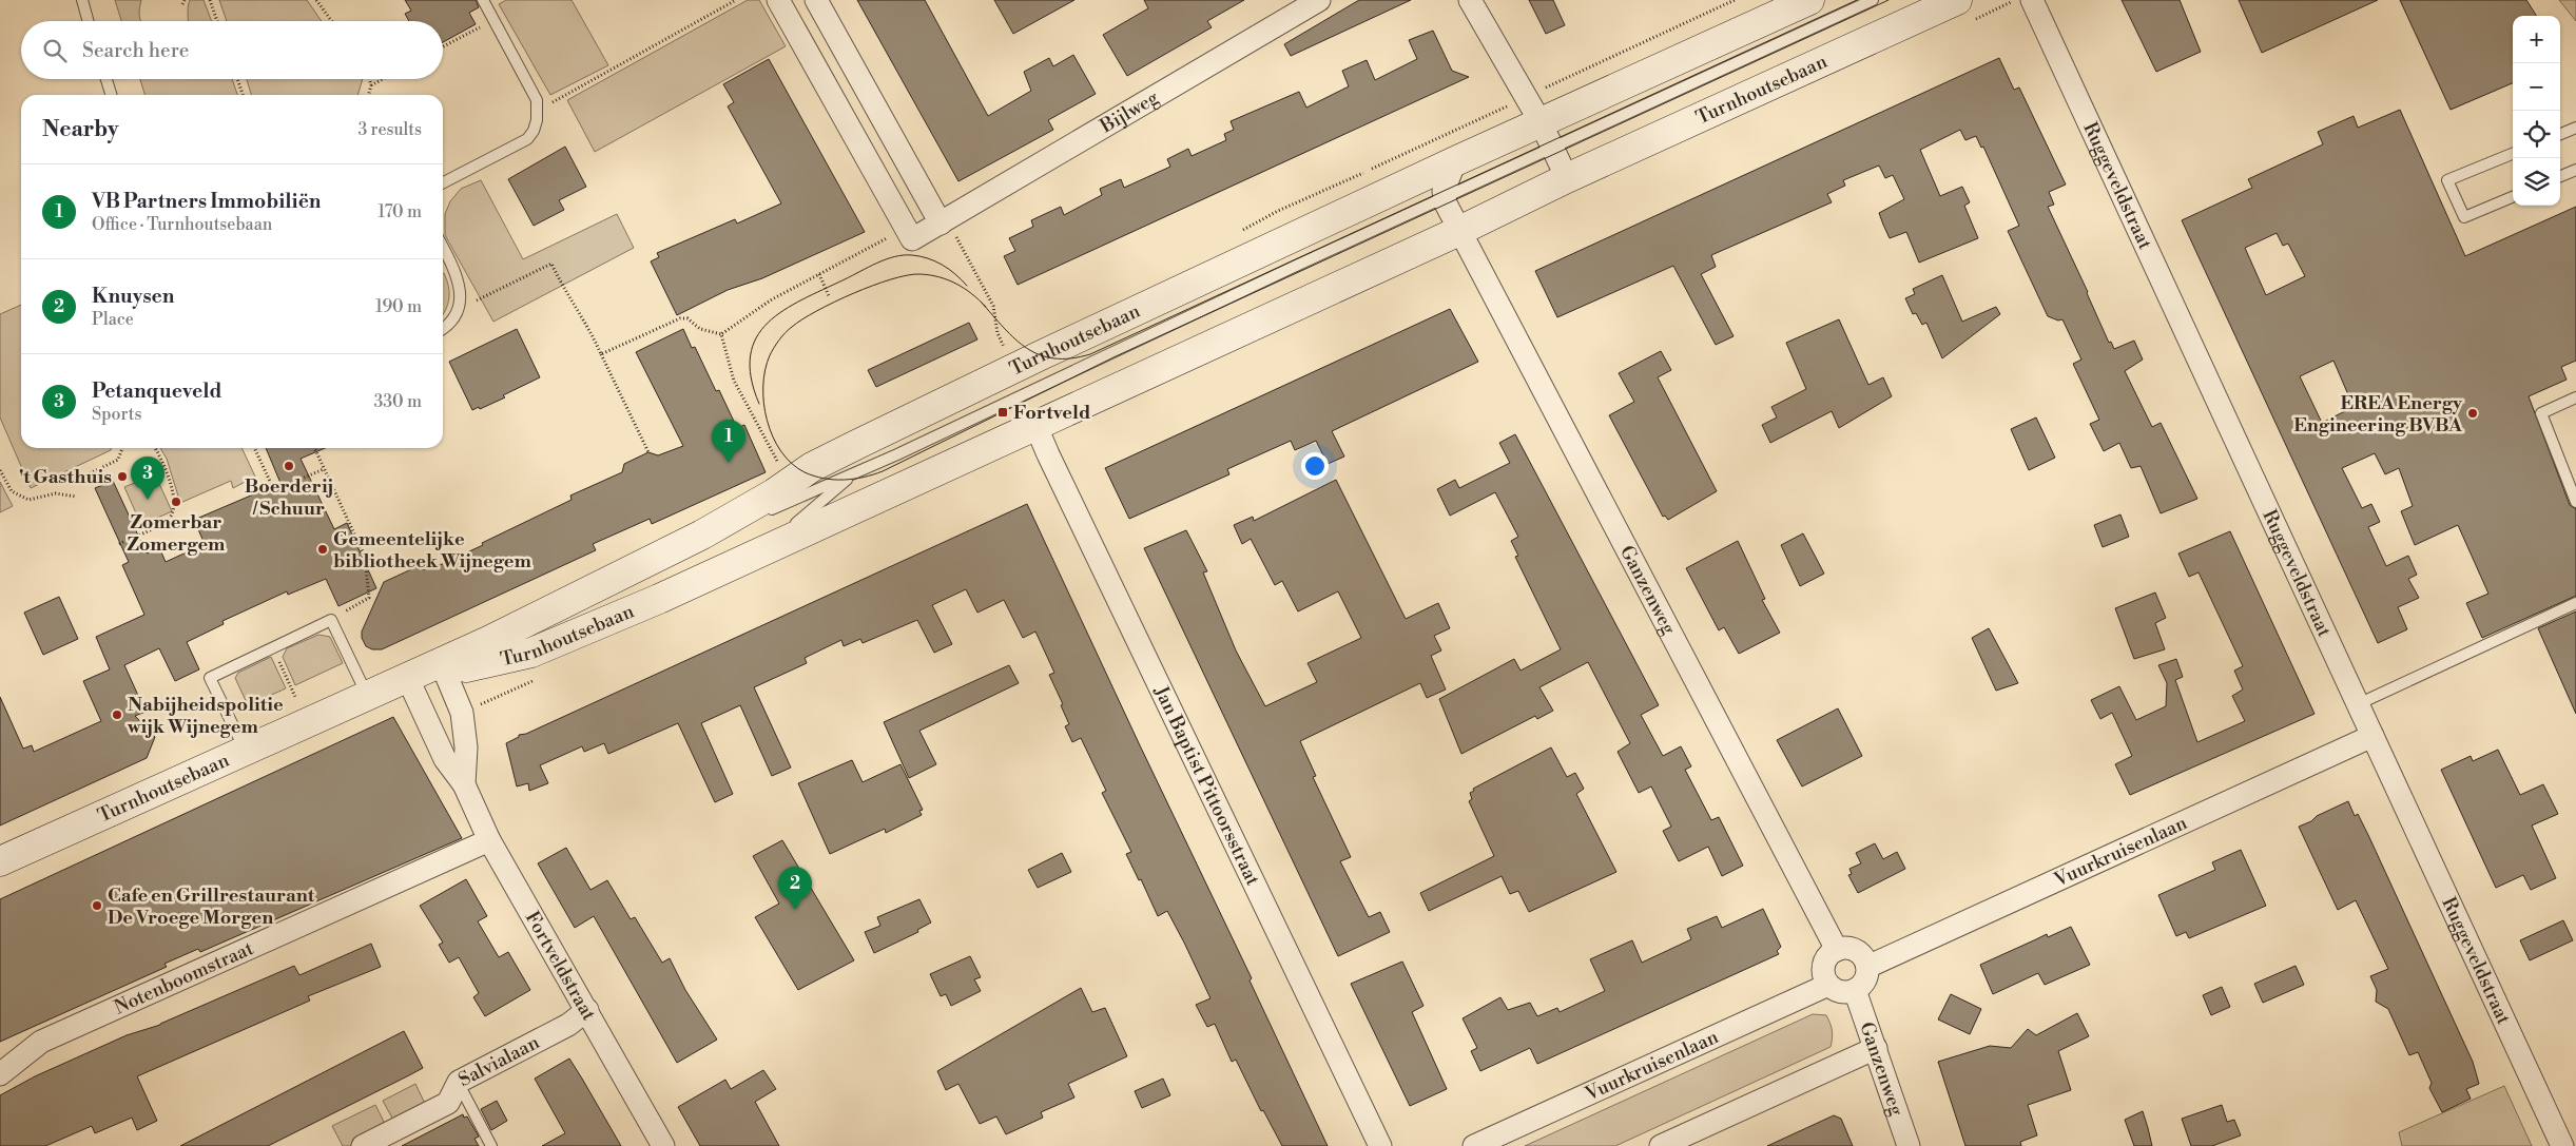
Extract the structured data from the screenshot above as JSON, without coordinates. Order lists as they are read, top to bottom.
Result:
{
  "streets": {
    "main road": ["Turnhoutsebaan"],
    "street": [
      "Bijlweg",
      "Ruggeveldstraat",
      "Ganzenweg",
      "Jan Baptist Pittoorsstraat",
      "Vuurkruisenlaan",
      "Fortveldstraat",
      "Notenboomstraat",
      "Salvialaan"
    ]
  },
  "crossings": [
    ["Turnhoutsebaan", "Ganzenweg"],
    ["Turnhoutsebaan", "Jan Baptist Pittoorsstraat"],
    ["Turnhoutsebaan", "Fortveldstraat"],
    ["Ruggeveldstraat", "Vuurkruisenlaan"],
    ["Ganzenweg", "Vuurkruisenlaan"],
    ["Fortveldstraat", "Notenboomstraat"],
    ["Fortveldstraat", "Salvialaan"]
  ],
  "places": {
    "transit": ["Fortveld"],
    "other": [
      "EREA Energy Engineering BVBA",
      "Boerderij / Schuur",
      "'t Gasthuis",
      "Zomerbar Zomergem",
      "Gemeentelijke bibliotheek Wijnegem",
      "Nabijheidspolitie wijk Wijnegem",
      "Cafe en Grillrestaurant De Vroege Morgen"
    ]
  },
  "page": {
    "map_buttons": ["+", "−"],
    "search": "Search here",
    "heading": ["Nearby", "3 results"],
    "list": [
      {
        "mark": "1",
        "name": "VB Partners Immobiliën",
        "note": "Office · Turnhoutsebaan",
        "value": "170 m"
      },
      {
        "mark": "2",
        "name": "Knuysen",
        "note": "Place",
        "value": "190 m"
      },
      {
        "mark": "3",
        "name": "Petanqueveld",
        "note": "Sports",
        "value": "330 m"
      }
    ],
    "pins": ["1", "3", "2"]
  }
}
